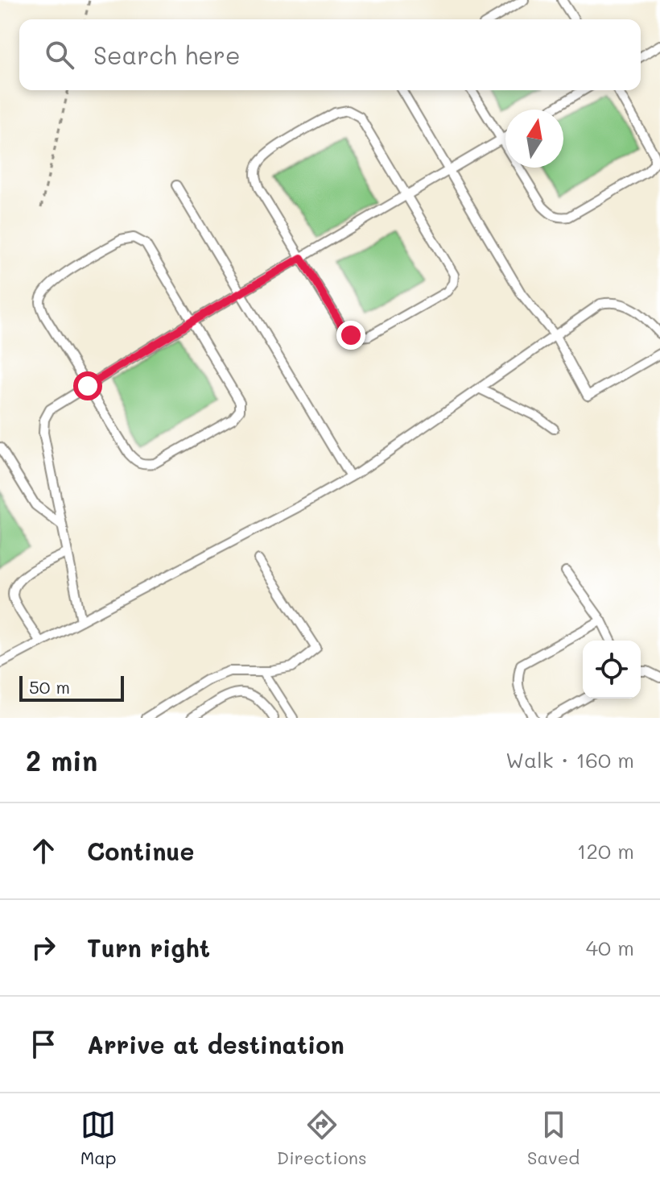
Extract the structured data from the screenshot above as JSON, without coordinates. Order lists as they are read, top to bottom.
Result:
{
  "scale_bar": "50 m",
  "north": "top",
  "page": {
    "search": "Search here",
    "scale": "50 m",
    "heading": ["2 min", "Walk · 160 m"],
    "list": [
      ["Continue", "120 m"],
      ["Turn right", "40 m"],
      "Arrive at destination"
    ],
    "nav": ["Map", "Directions", "Saved"]
  }
}
